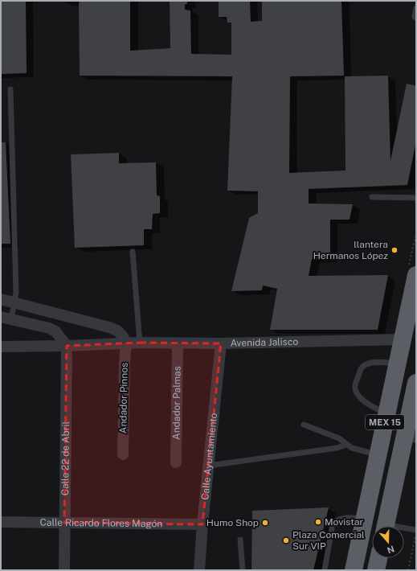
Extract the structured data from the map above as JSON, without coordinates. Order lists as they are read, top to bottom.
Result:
{
  "streets": {
    "highway": ["MEX 15"],
    "street": [
      "Avenida Jalisco",
      "Andador Pinnos",
      "Andador Palmas",
      "Calle Ayuntamiento",
      "Calle 22 de Abril",
      "Calle Ricardo Flores Magón"
    ]
  },
  "crossings": [
    ["Avenida Jalisco", "Andador Pinnos"],
    ["Avenida Jalisco", "Andador Palmas"],
    ["Avenida Jalisco", "MEX 15"],
    ["Avenida Jalisco", "Calle Ayuntamiento"],
    ["Avenida Jalisco", "Calle 22 de Abril"],
    ["Calle Ayuntamiento", "Calle Ricardo Flores Magón"],
    ["Calle 22 de Abril", "Calle Ricardo Flores Magón"]
  ],
  "places": [
    "llantera Hermanos López",
    "Movistar",
    "Humo Shop",
    "Plaza Comercial Sur VIP"
  ],
  "north": "bottom"
}
